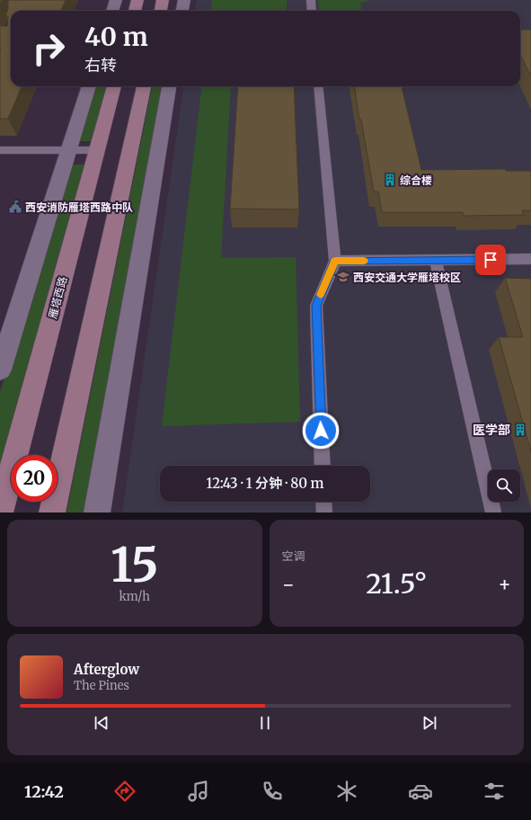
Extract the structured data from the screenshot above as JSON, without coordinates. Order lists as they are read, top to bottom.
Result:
{
  "streets": {
    "main road": ["雁塔西路"]
  },
  "places": {
    "building": ["综合楼", "医学部"],
    "public building": ["西安消防雁塔西路中队"],
    "school or university": ["西安交通大学雁塔校区"]
  },
  "page": {
    "turn": ["40 m", "右转"],
    "limit": "20",
    "trip": "12:43 · 1 分钟 · 80 m",
    "tile": [
      ["15", "km/h"],
      "空调"
    ],
    "heat": ["−", "21.5°", "+"],
    "song": ["Afterglow", "The Pines"],
    "tabs": "12:42"
  }
}
